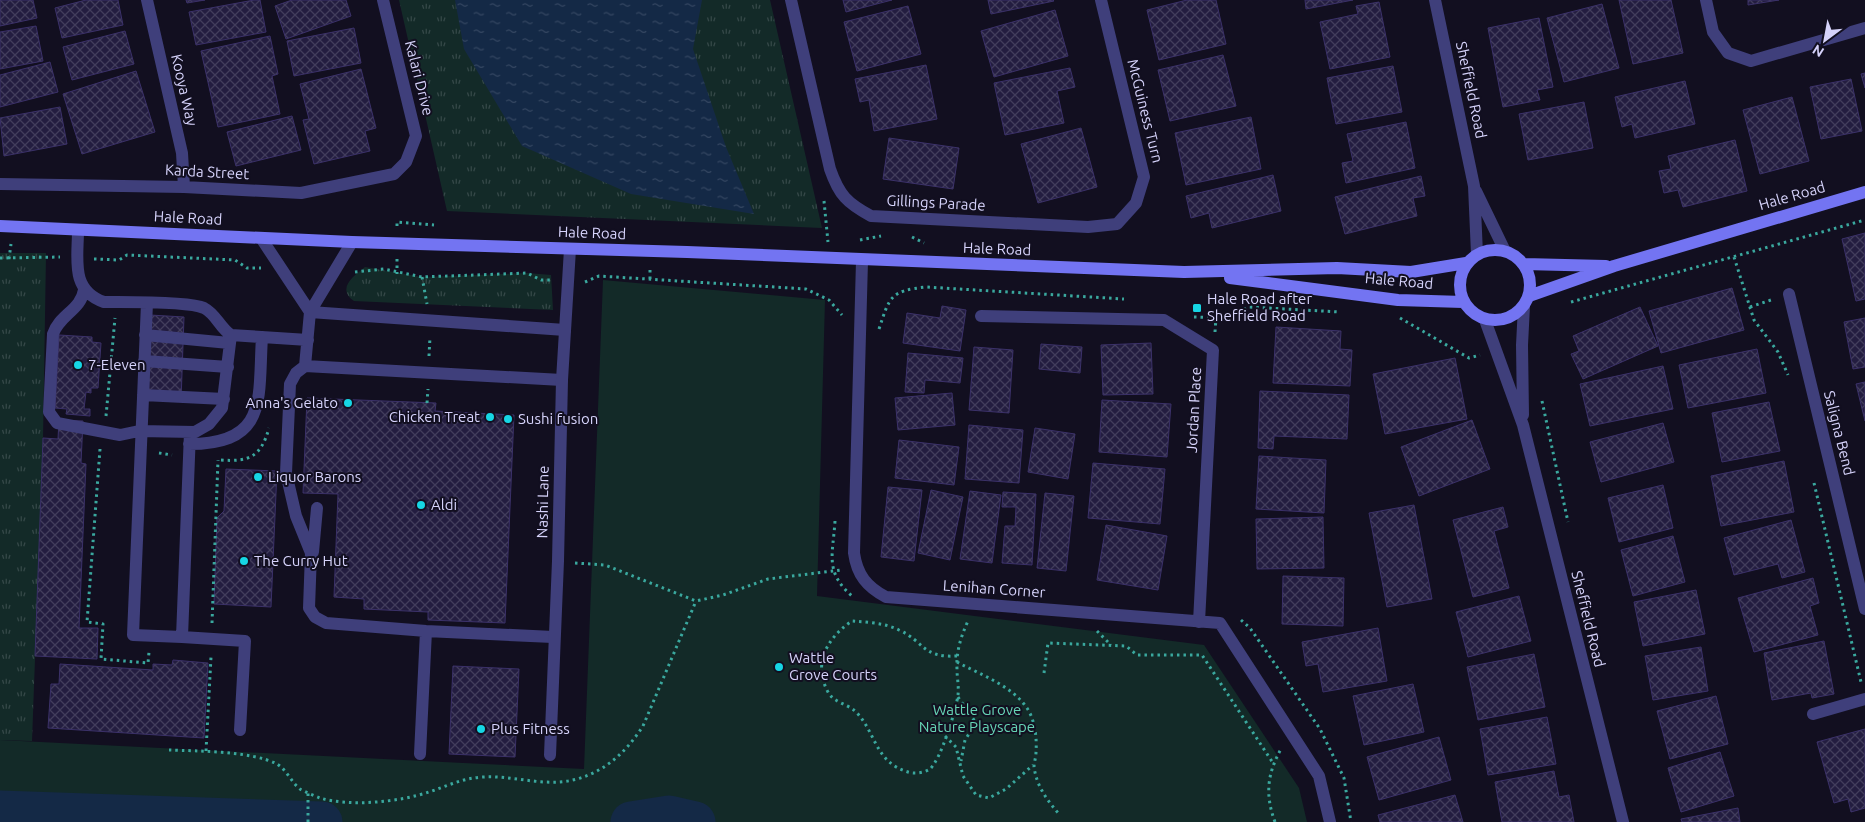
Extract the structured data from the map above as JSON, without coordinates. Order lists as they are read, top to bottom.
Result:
{
  "streets": {
    "main road": ["Hale Road"],
    "street": [
      "Kalari Drive",
      "Kooya Way",
      "Sheffield Road",
      "McGuiness Turn",
      "Karda Street",
      "Gillings Parade",
      "Jordan Place",
      "Saligna Bend",
      "Nashi Lane",
      "Lenihan Corner"
    ]
  },
  "crossings": [
    ["Kalari Drive", "Karda Street"],
    ["Kooya Way", "Karda Street"],
    ["Sheffield Road", "Hale Road"],
    ["McGuiness Turn", "Gillings Parade"],
    ["Hale Road", "Nashi Lane"],
    ["Jordan Place", "Lenihan Corner"]
  ],
  "parks": ["Wattle Grove Nature Playscape"],
  "places": {
    "transit": ["Hale Road after Sheffield Road"],
    "other": [
      "7-Eleven",
      "Anna's Gelato",
      "Chicken Treat",
      "Sushi fusion",
      "Liquor Barons",
      "Aldi",
      "The Curry Hut",
      "Wattle Grove Courts",
      "Plus Fitness"
    ]
  },
  "north": "bottom left"
}
